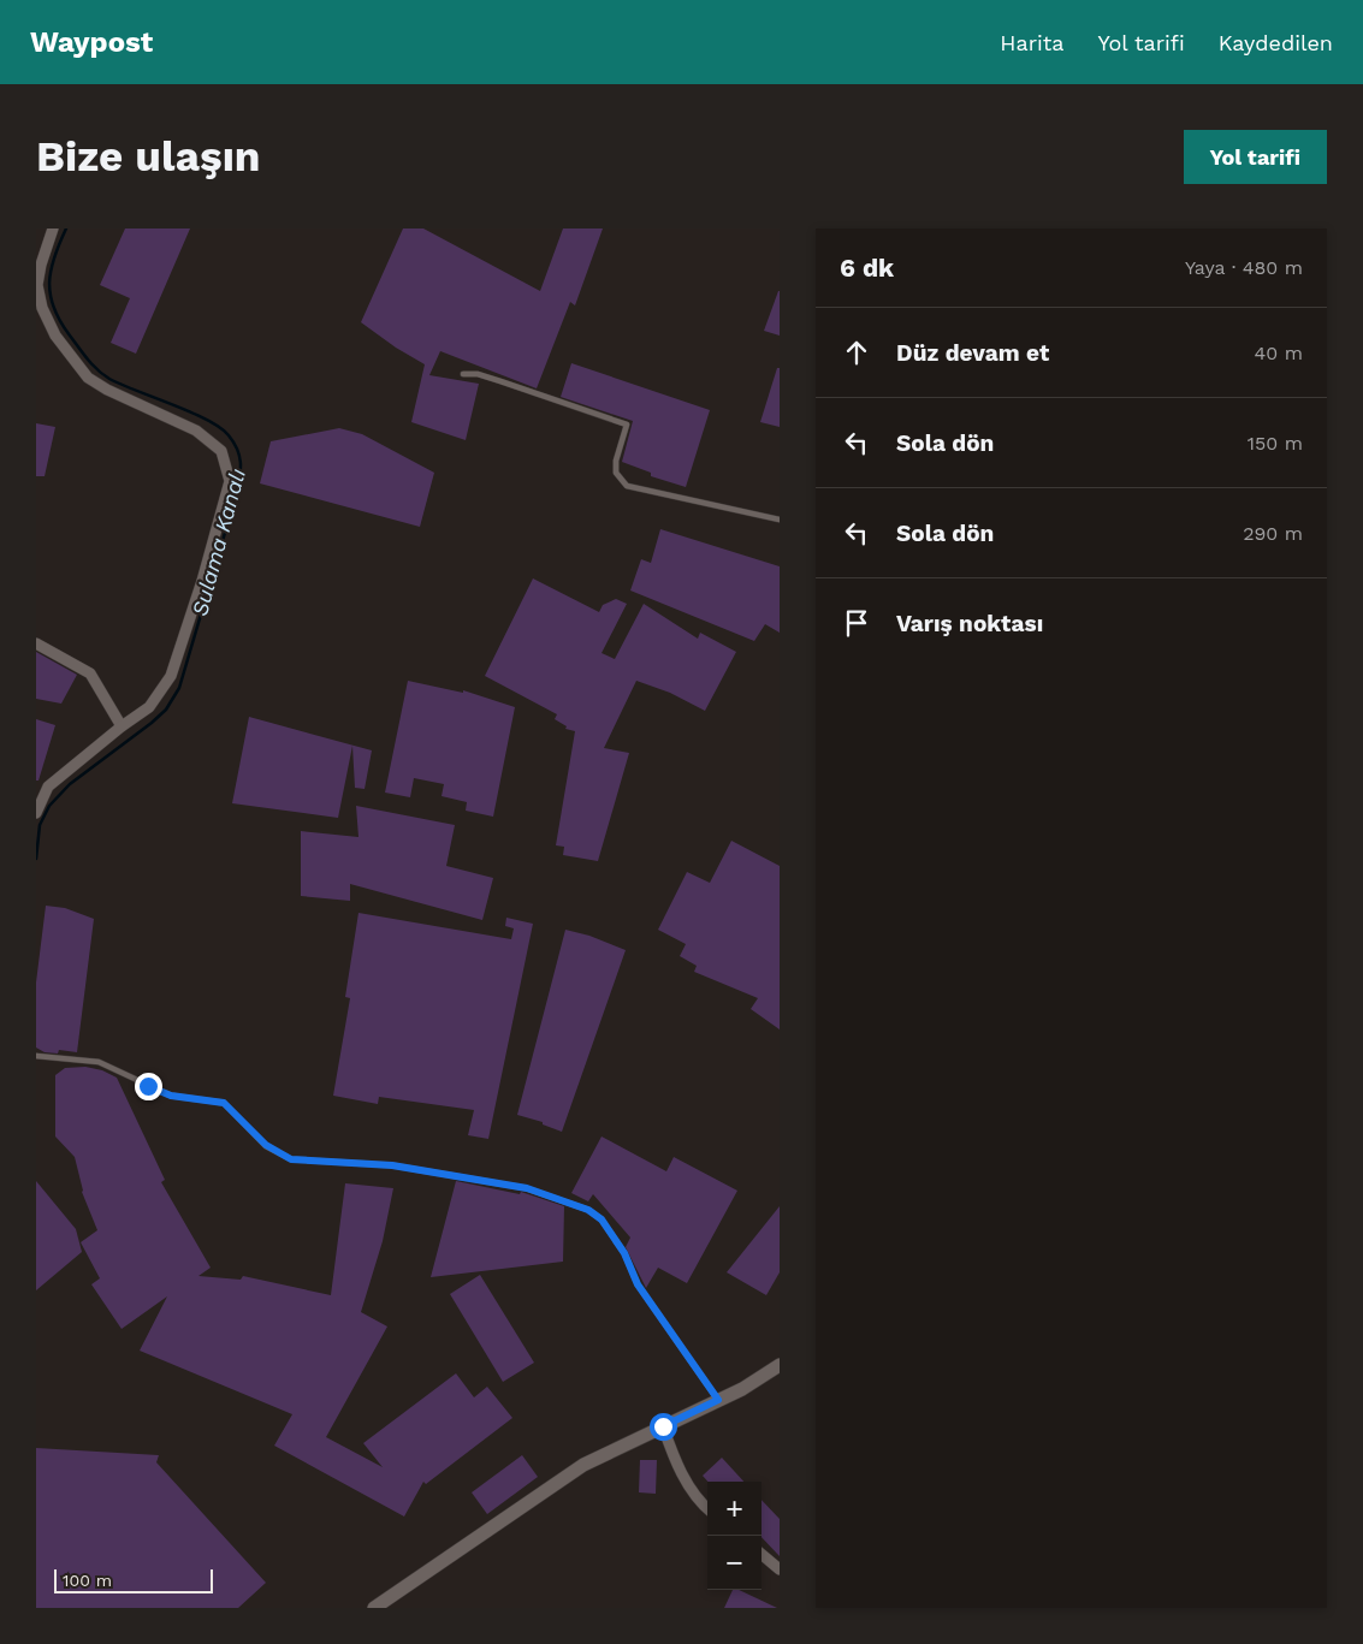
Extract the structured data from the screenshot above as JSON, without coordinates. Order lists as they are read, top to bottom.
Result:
{
  "water": ["Sulama Kanalı"],
  "scale_bar": "100 m",
  "page": {
    "header": "Waypost",
    "nav": ["Harita", "Yol tarifi", "Kaydedilen"],
    "buttons": "Yol tarifi",
    "title": "Bize ulaşın",
    "heading": ["6 dk", "Yaya · 480 m"],
    "list": [
      ["Düz devam et", "40 m"],
      ["Sola dön", "150 m"],
      ["Sola dön", "290 m"],
      "Varış noktası"
    ],
    "map_buttons": ["+", "−"],
    "scale": "100 m"
  }
}
